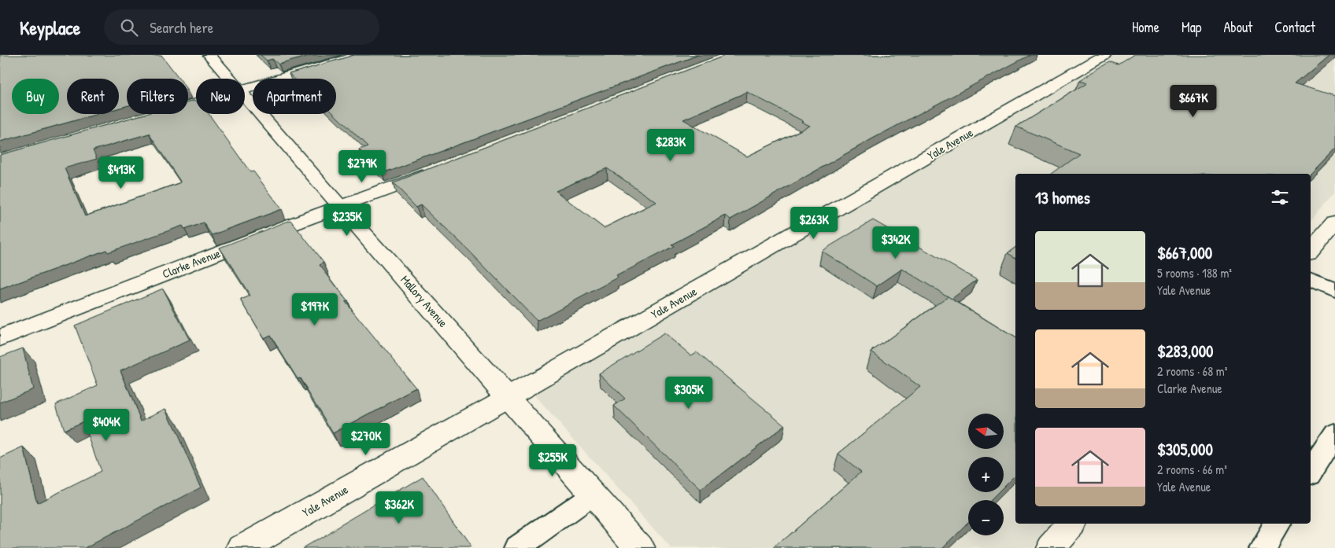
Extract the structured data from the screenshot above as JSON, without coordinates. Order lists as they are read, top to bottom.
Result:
{
  "streets": {
    "street": ["Yale Avenue", "Clarke Avenue", "Mallory Avenue"]
  },
  "crossings": [
    ["Yale Avenue", "Mallory Avenue"],
    ["Clarke Avenue", "Mallory Avenue"]
  ],
  "north": "left",
  "page": {
    "header": "Keyplace",
    "search": "Search here",
    "nav": [
      "Home",
      "Map",
      "About",
      "Contact"
    ],
    "chip": [
      "Buy",
      "Rent",
      "Filters",
      "New",
      "Apartment"
    ],
    "price": [
      "$667K",
      "$283K",
      "$279K",
      "$413K",
      "$235K",
      "$263K",
      "$342K",
      "$197K",
      "$305K",
      "$404K",
      "$270K",
      "$255K",
      "$362K"
    ],
    "heading": "13 homes",
    "list": [
      {
        "name": "$667,000",
        "note": "5 rooms · 188 m² · Yale Avenue"
      },
      {
        "name": "$283,000",
        "note": "2 rooms · 68 m² · Clarke Avenue"
      },
      {
        "name": "$305,000",
        "note": "2 rooms · 66 m² · Yale Avenue"
      }
    ],
    "map_buttons": ["+", "−"]
  }
}
